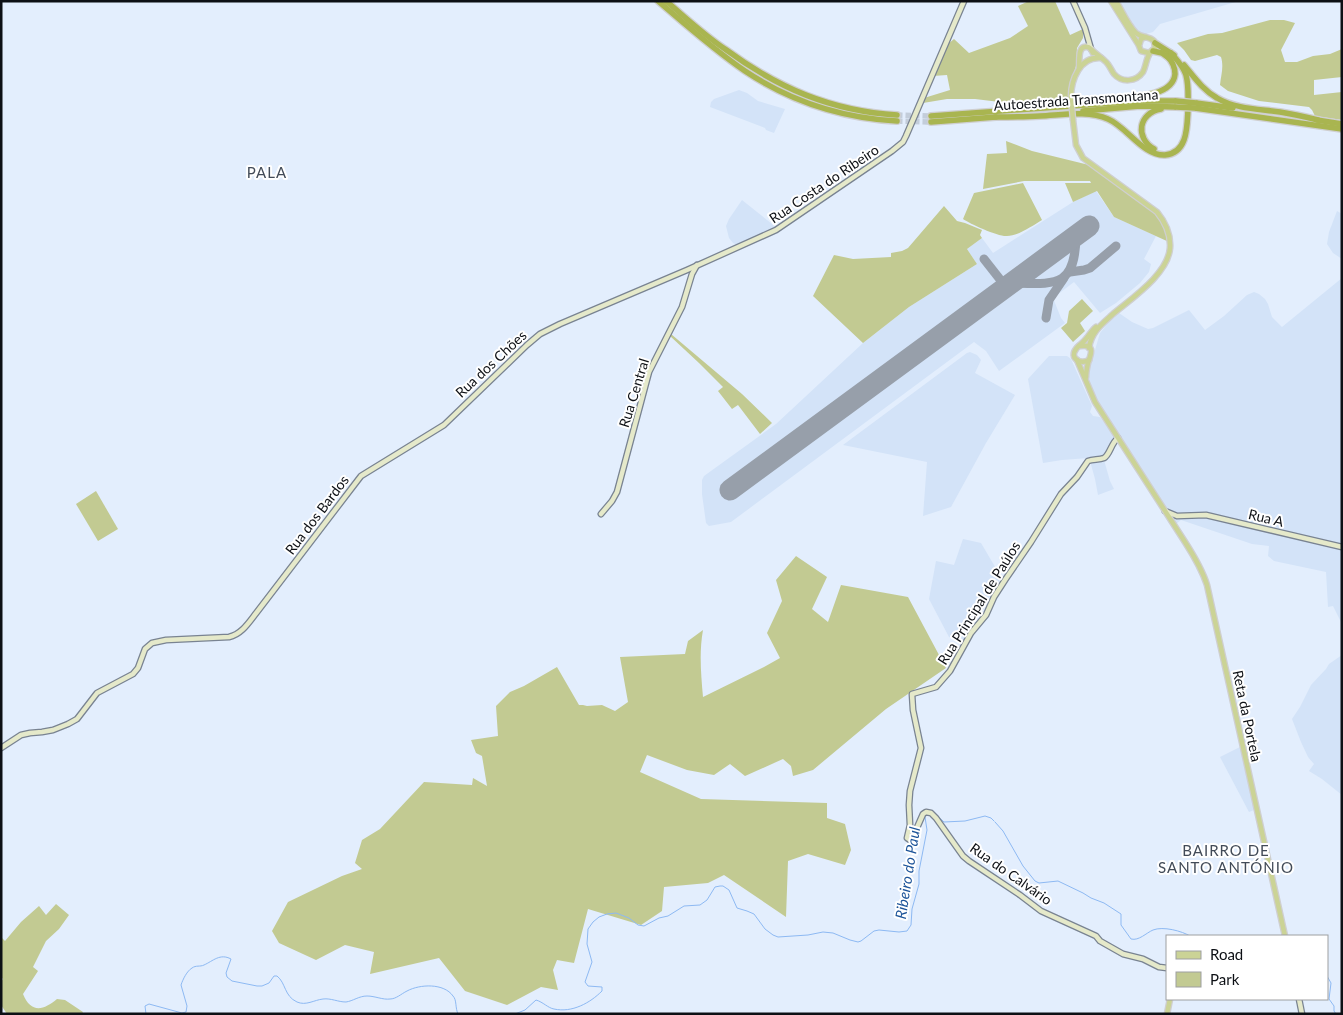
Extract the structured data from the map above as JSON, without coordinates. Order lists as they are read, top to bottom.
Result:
{
  "streets": {
    "highway": ["Autoestrada Transmontana"],
    "main road": [
      "Rua Costa do Ribeiro",
      "Rua dos Chões",
      "Rua Central",
      "Rua dos Bardos",
      "Rua A",
      "Rua Principal de Paúlos",
      "Reta da Portela",
      "Rua do Calvário"
    ]
  },
  "crossings": [
    ["Rua Costa do Ribeiro", "Rua dos Chões"],
    ["Rua dos Chões", "Rua Central"],
    ["Rua dos Chões", "Rua dos Bardos"],
    ["Rua Principal de Paúlos", "Reta da Portela"],
    ["Rua Principal de Paúlos", "Rua do Calvário"]
  ],
  "districts": ["PALA", "BAIRRO DE SANTO ANTÓNIO"],
  "water": ["Ribeiro do Paul"],
  "legend": ["Road", "Park"]
}
